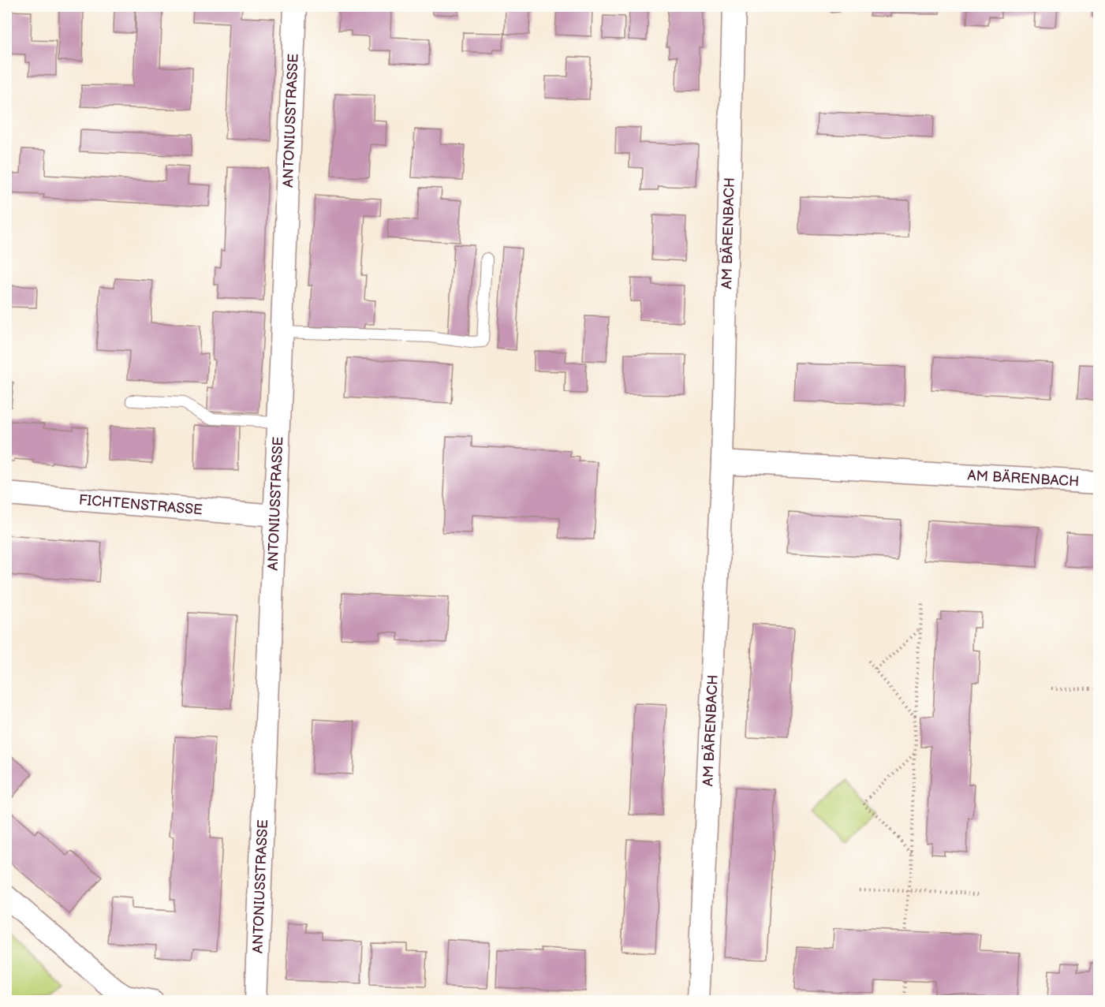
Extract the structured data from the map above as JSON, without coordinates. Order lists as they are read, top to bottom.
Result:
{
  "streets": {
    "street": ["ANTONIUSSTRASSE", "AM BÄRENBACH", "FICHTENSTRASSE"]
  },
  "crossings": [
    ["ANTONIUSSTRASSE", "FICHTENSTRASSE"]
  ]
}
